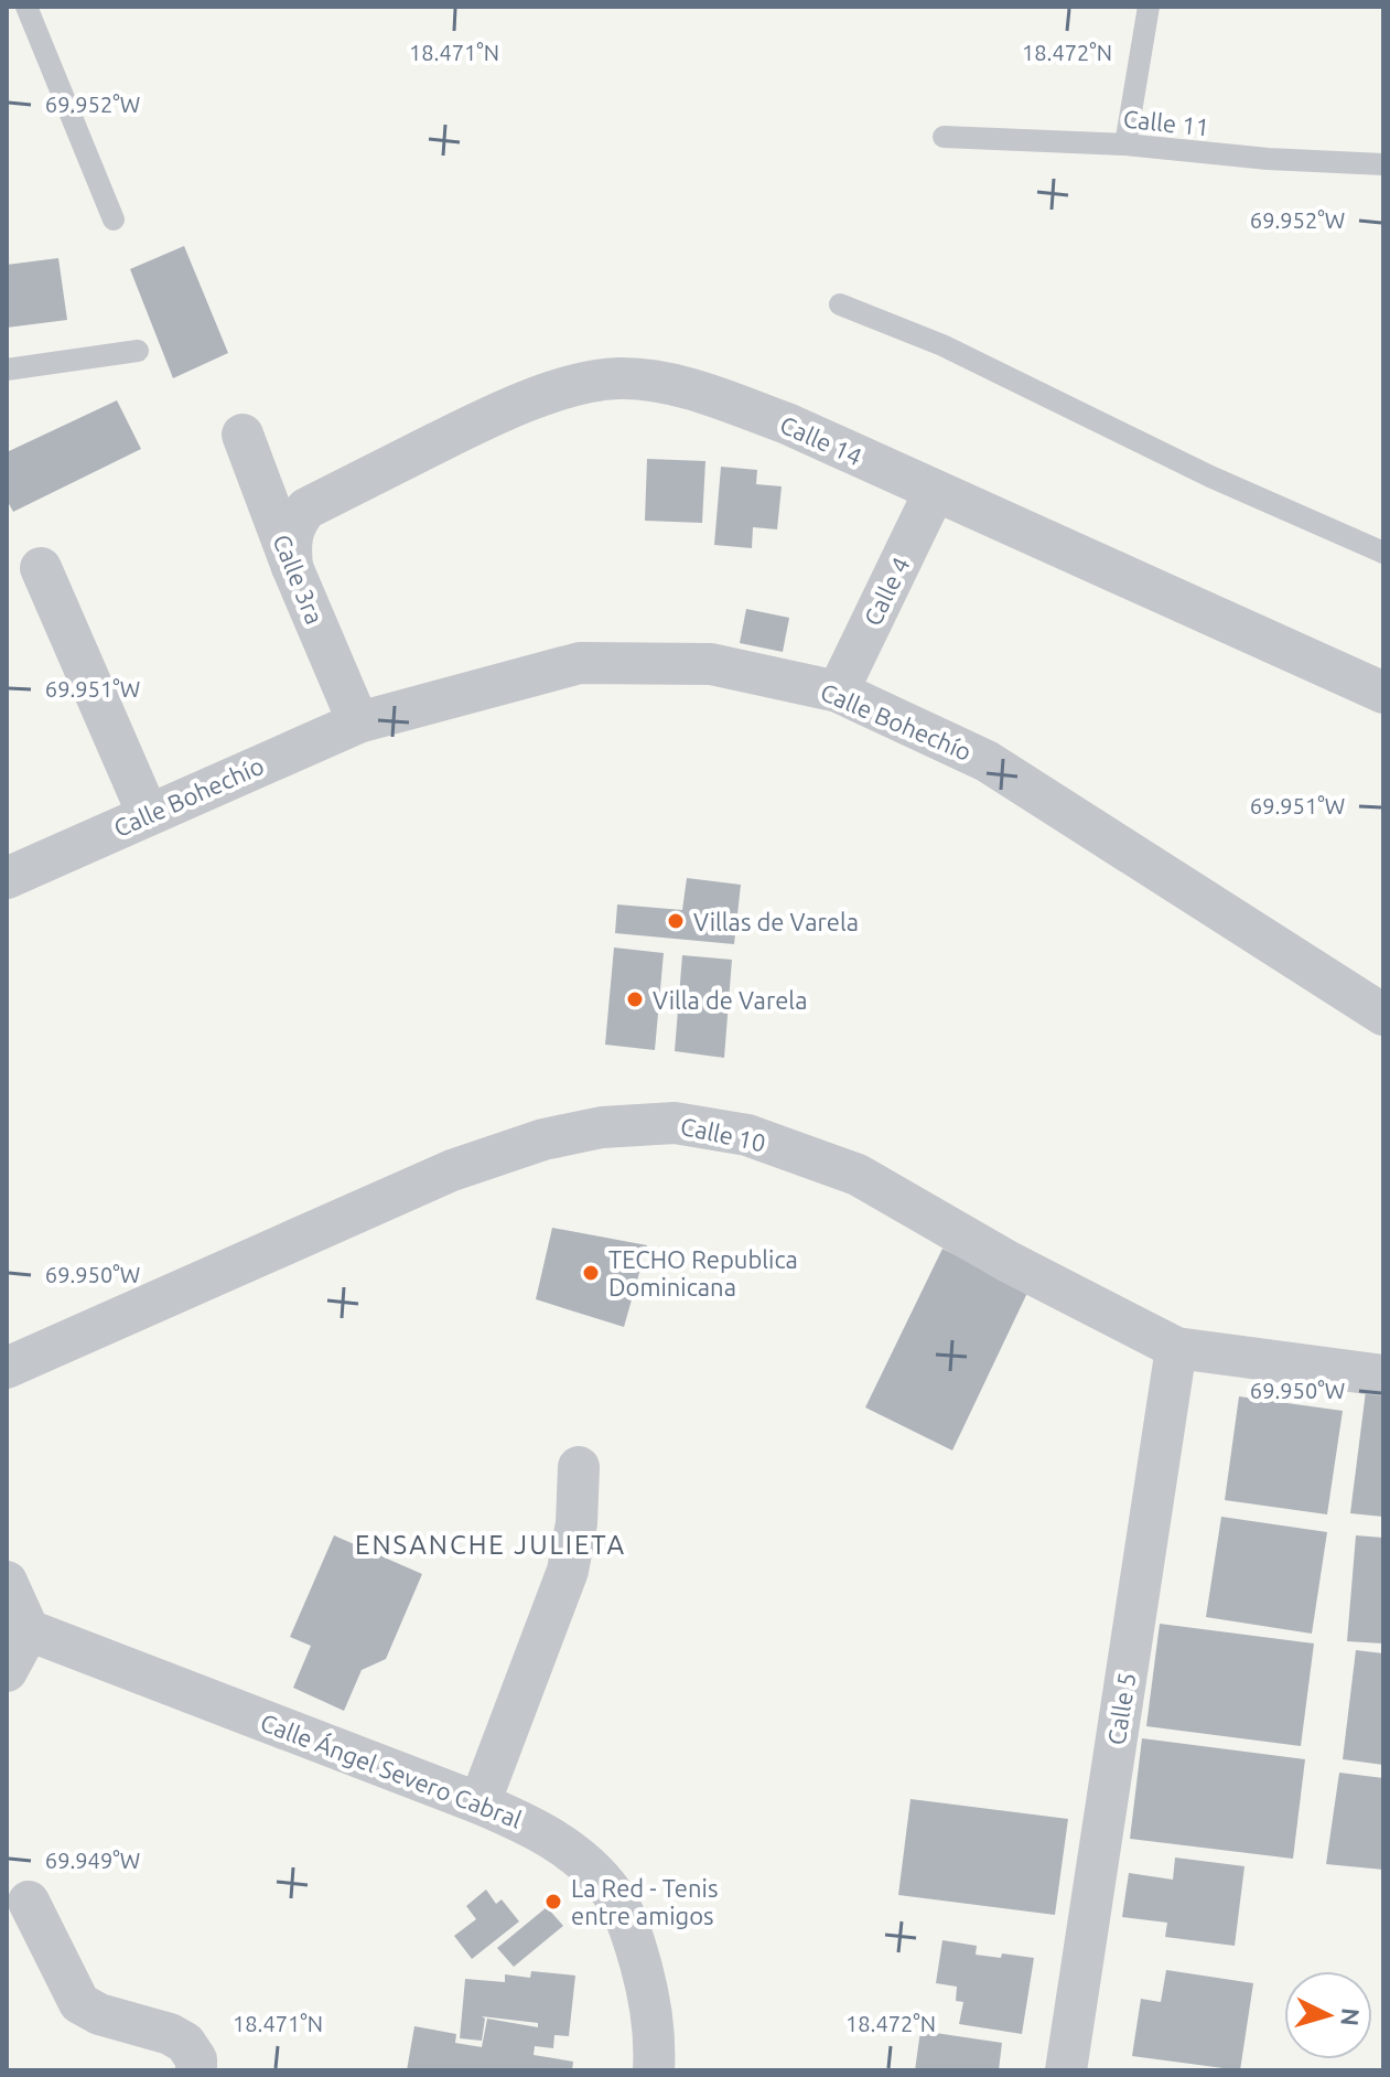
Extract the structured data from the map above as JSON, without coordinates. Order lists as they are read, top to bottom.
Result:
{
  "streets": {
    "street": [
      "Calle 14",
      "Calle 3ra",
      "Calle 4",
      "Calle Bohechío",
      "Calle 10",
      "Calle 5",
      "Calle Ángel Severo Cabral"
    ],
    "lane": ["Calle 11"]
  },
  "crossings": [
    ["Calle 14", "Calle 3ra"],
    ["Calle 14", "Calle 4"],
    ["Calle 3ra", "Calle Bohechío"],
    ["Calle 4", "Calle Bohechío"],
    ["Calle 10", "Calle 5"]
  ],
  "districts": ["ENSANCHE JULIETA"],
  "places": [
    "Villas de Varela",
    "Villa de Varela",
    "TECHO Republica Dominicana",
    "La Red - Tenis entre amigos"
  ],
  "north": "right",
  "coordinates": [
    "18.471°N",
    "18.472°N",
    "69.952°W",
    "69.951°W",
    "69.950°W",
    "69.949°W"
  ]
}
